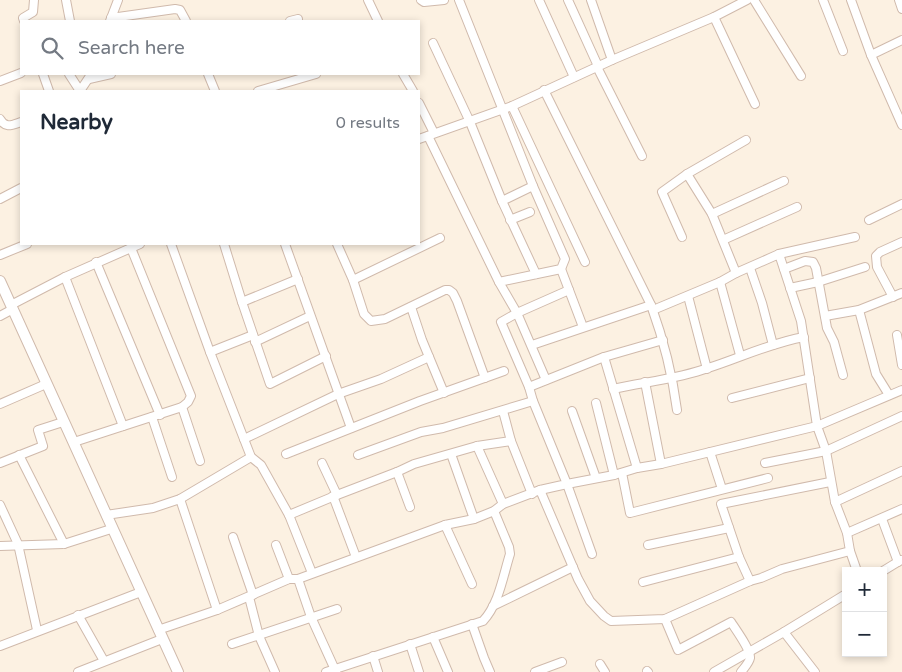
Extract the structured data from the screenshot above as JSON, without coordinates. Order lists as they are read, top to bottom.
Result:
{
  "page": {
    "search": "Search here",
    "heading": ["Nearby", "0 results"],
    "map_buttons": ["+", "−"]
  }
}
